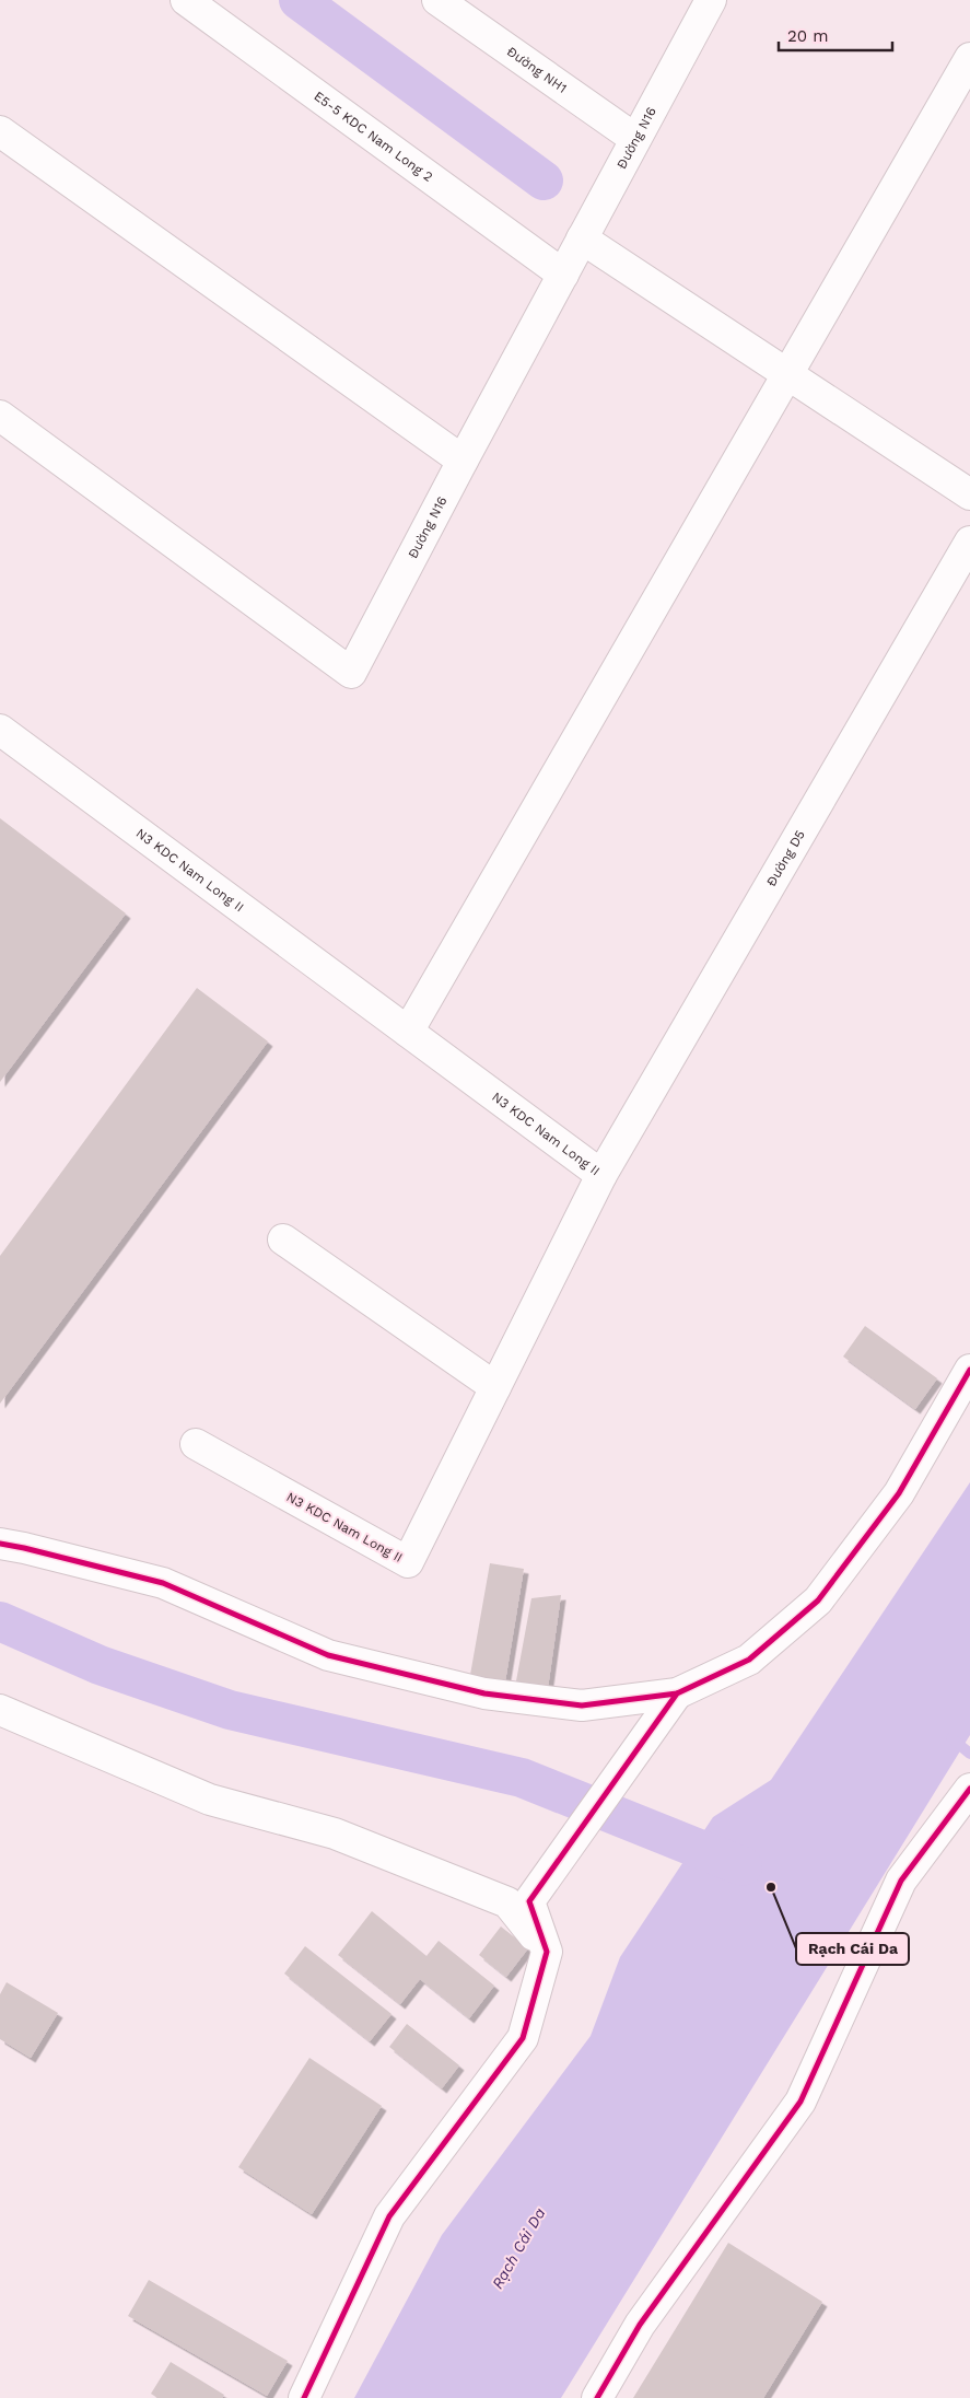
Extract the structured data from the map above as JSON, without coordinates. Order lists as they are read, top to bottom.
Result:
{
  "streets": {
    "street": [
      "Đường NH1",
      "E5-5 KDC Nam Long 2",
      "Đường N16",
      "Đường D5",
      "N3 KDC Nam Long II"
    ]
  },
  "crossings": [
    ["Đường NH1", "Đường N16"],
    ["E5-5 KDC Nam Long 2", "Đường N16"],
    ["Đường D5", "N3 KDC Nam Long II"]
  ],
  "water": ["Rạch Cái Da"],
  "places": ["Rạch Cái Da"],
  "scale_bar": "20 m"
}
